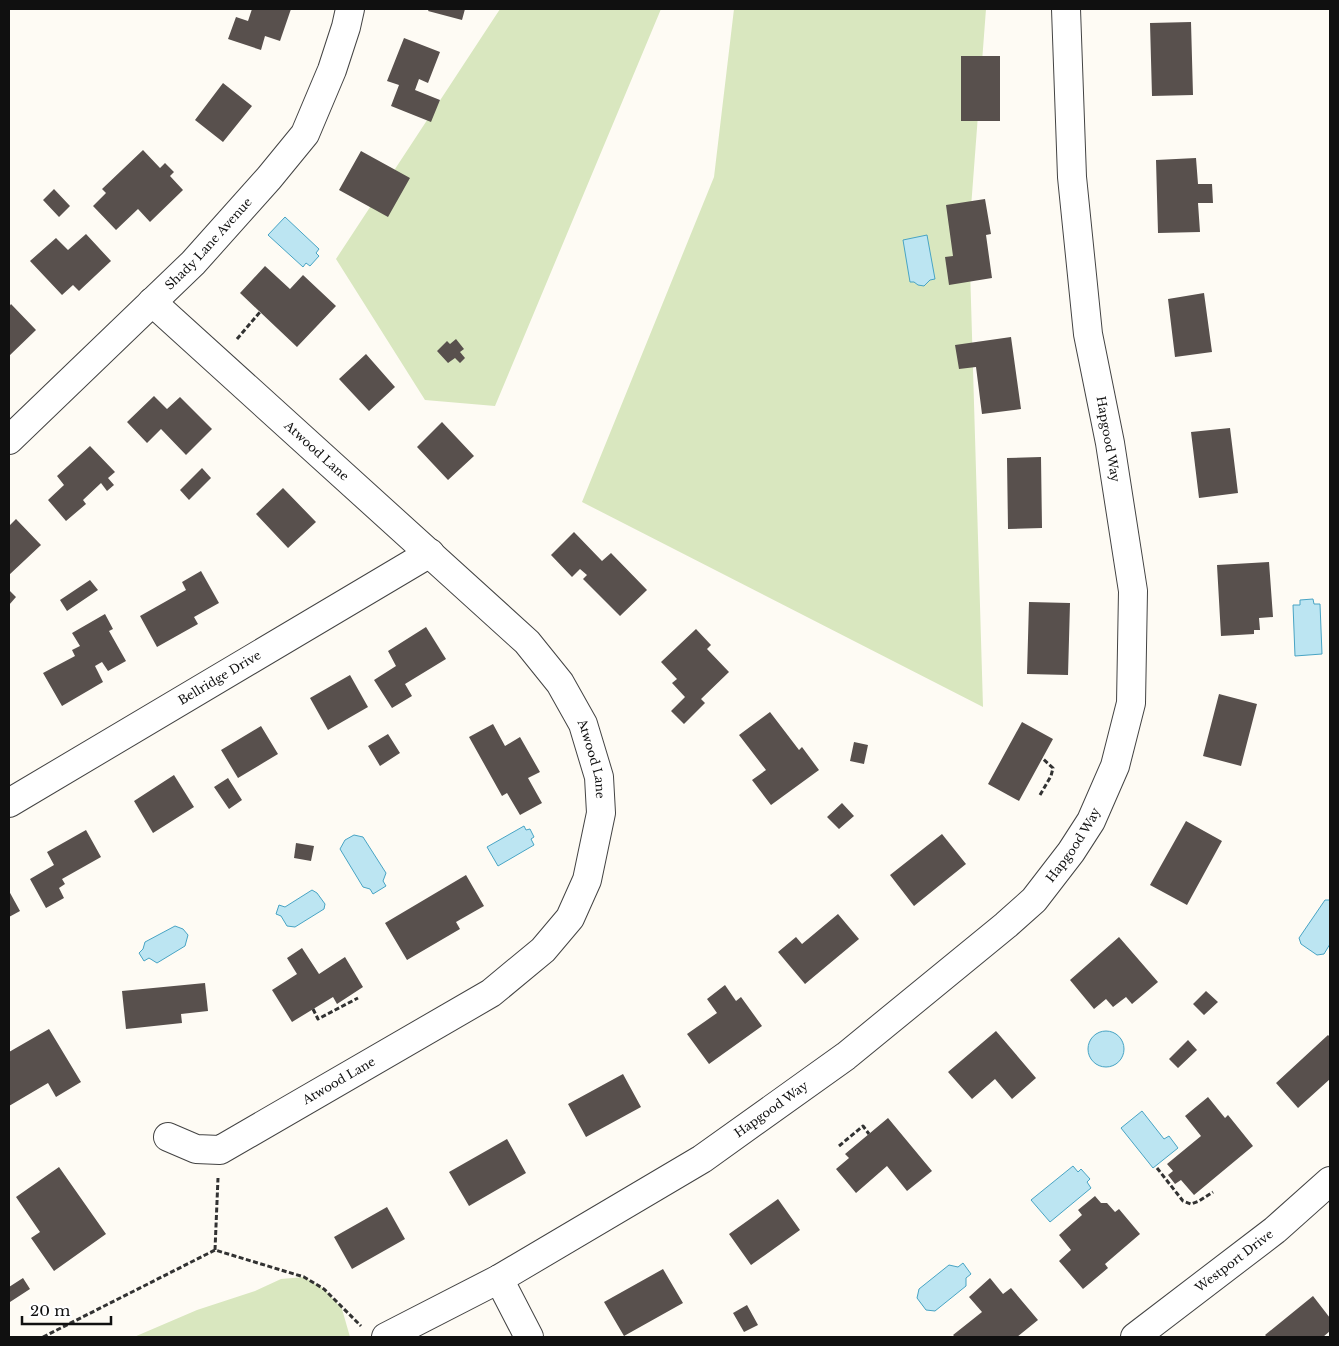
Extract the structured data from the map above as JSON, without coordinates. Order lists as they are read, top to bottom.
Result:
{
  "streets": {
    "street": [
      "Shady Lane Avenue",
      "Hapgood Way",
      "Atwood Lane",
      "Bellridge Drive",
      "Westport Drive"
    ]
  },
  "crossings": [
    ["Shady Lane Avenue", "Atwood Lane"],
    ["Atwood Lane", "Bellridge Drive"]
  ],
  "scale_bar": "20 m"
}
